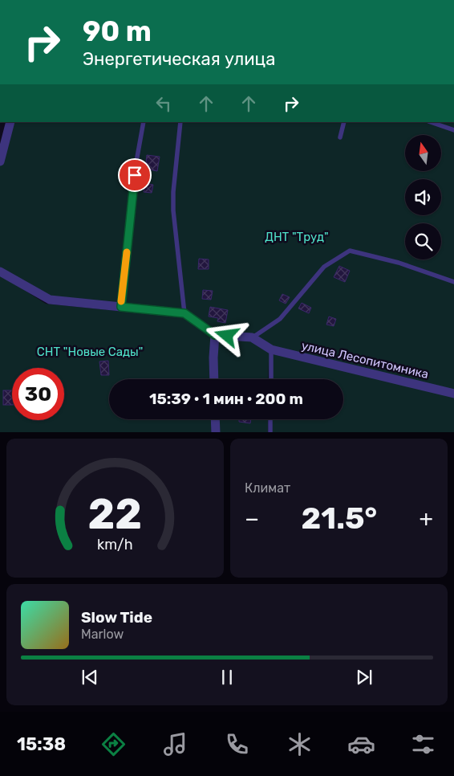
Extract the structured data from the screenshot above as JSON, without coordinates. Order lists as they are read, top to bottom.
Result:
{
  "streets": {
    "street": ["улица Лесопитомника"]
  },
  "parks": ["ДНТ \"Труд\"", "СНТ \"Новые Сады\""],
  "north": "top",
  "page": {
    "turn": ["90 m", "Энергетическая улица"],
    "limit": "30",
    "trip": "15:39 · 1 мин · 200 m",
    "tile": "Климат",
    "heat": ["−", "21.5°", "+"],
    "song": ["Slow Tide", "Marlow"],
    "tabs": "15:38",
    "gauge": ["22", "km/h"]
  }
}
